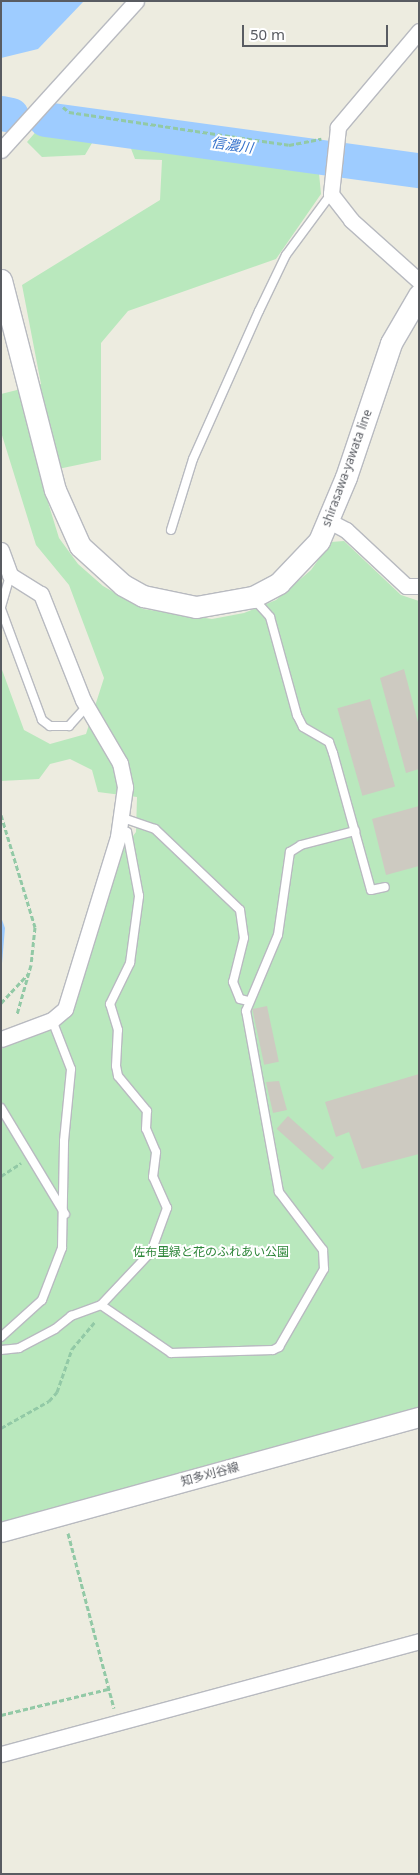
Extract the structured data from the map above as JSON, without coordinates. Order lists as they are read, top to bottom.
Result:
{
  "streets": {
    "main road": ["shirasawa-yawata line"],
    "street": ["知多刈谷線"]
  },
  "water": ["信濃川"],
  "parks": ["佐布里緑と花のふれあい公園"],
  "scale_bar": "50 m"
}
